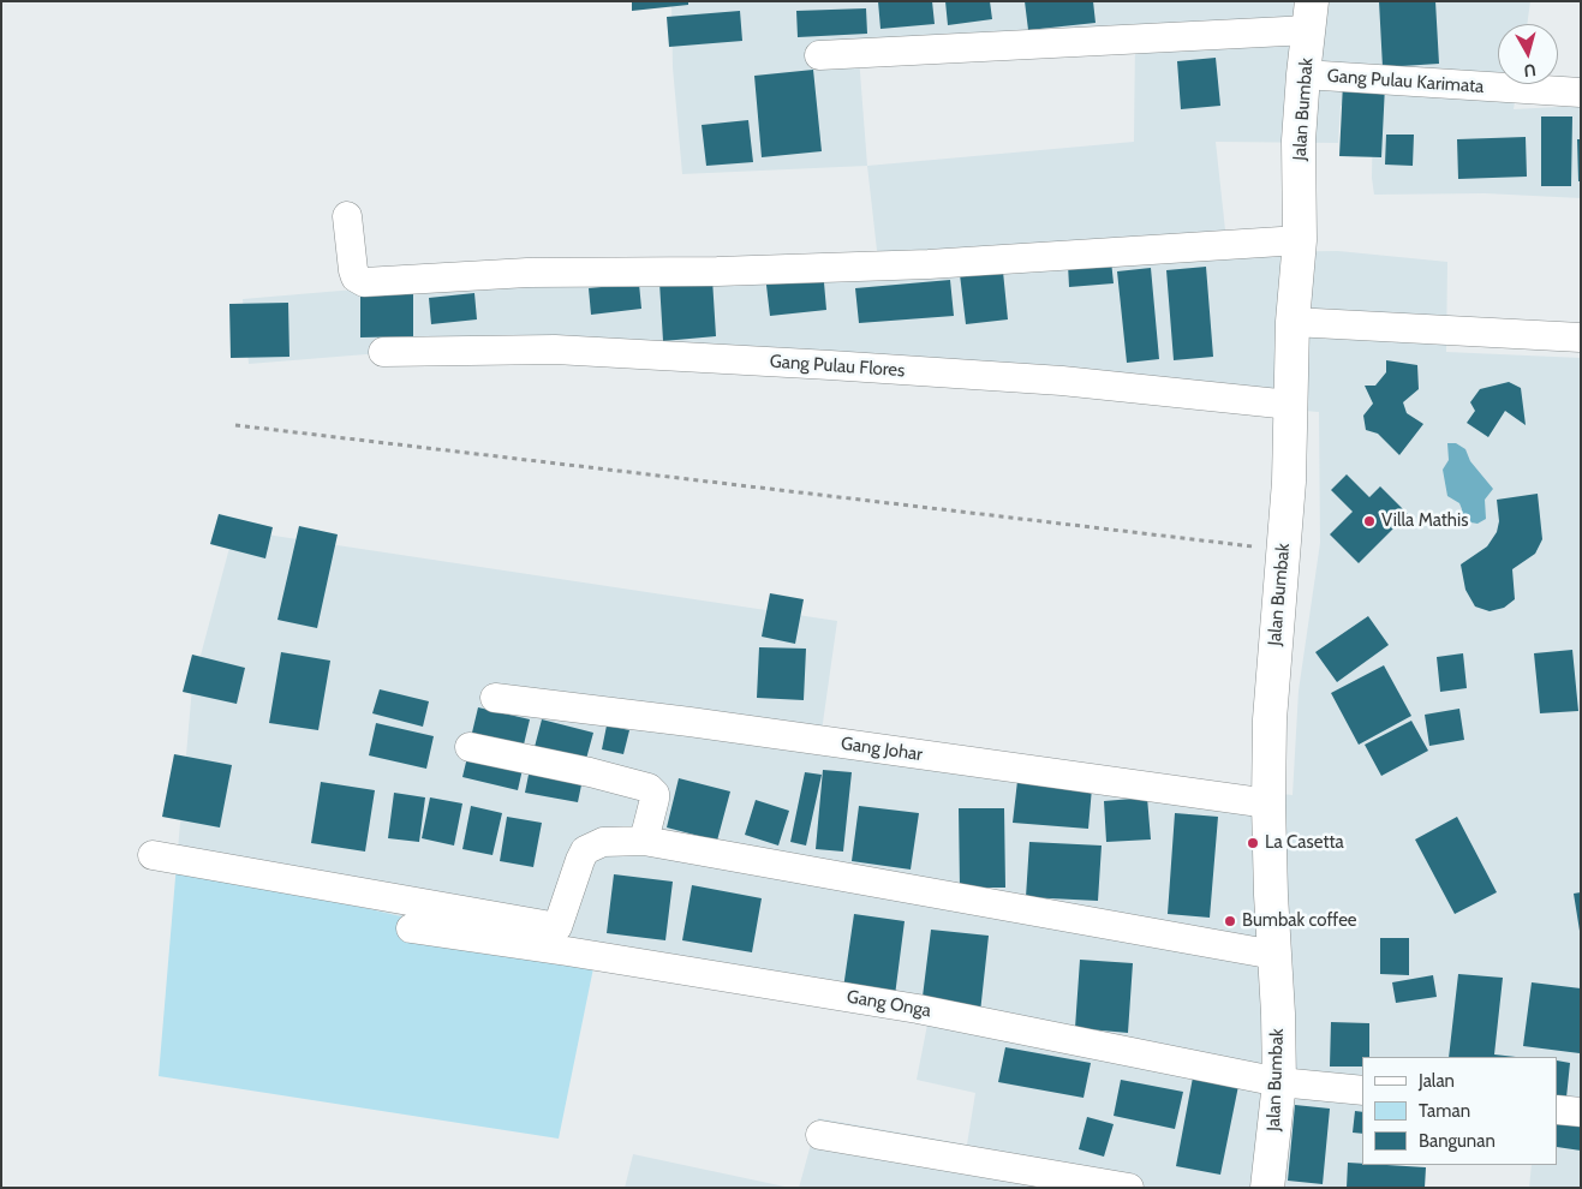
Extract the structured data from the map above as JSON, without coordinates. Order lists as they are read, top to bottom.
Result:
{
  "streets": {
    "street": [
      "Gang Pulau Karimata",
      "Jalan Bumbak",
      "Gang Pulau Flores",
      "Gang Johar",
      "Gang Onga"
    ]
  },
  "crossings": [
    ["Gang Pulau Karimata", "Jalan Bumbak"],
    ["Jalan Bumbak", "Gang Pulau Flores"],
    ["Jalan Bumbak", "Gang Johar"],
    ["Jalan Bumbak", "Gang Onga"]
  ],
  "places": ["Villa Mathis", "La Casetta", "Bumbak coffee"],
  "legend": ["Jalan", "Taman", "Bangunan"],
  "north": "bottom"
}
